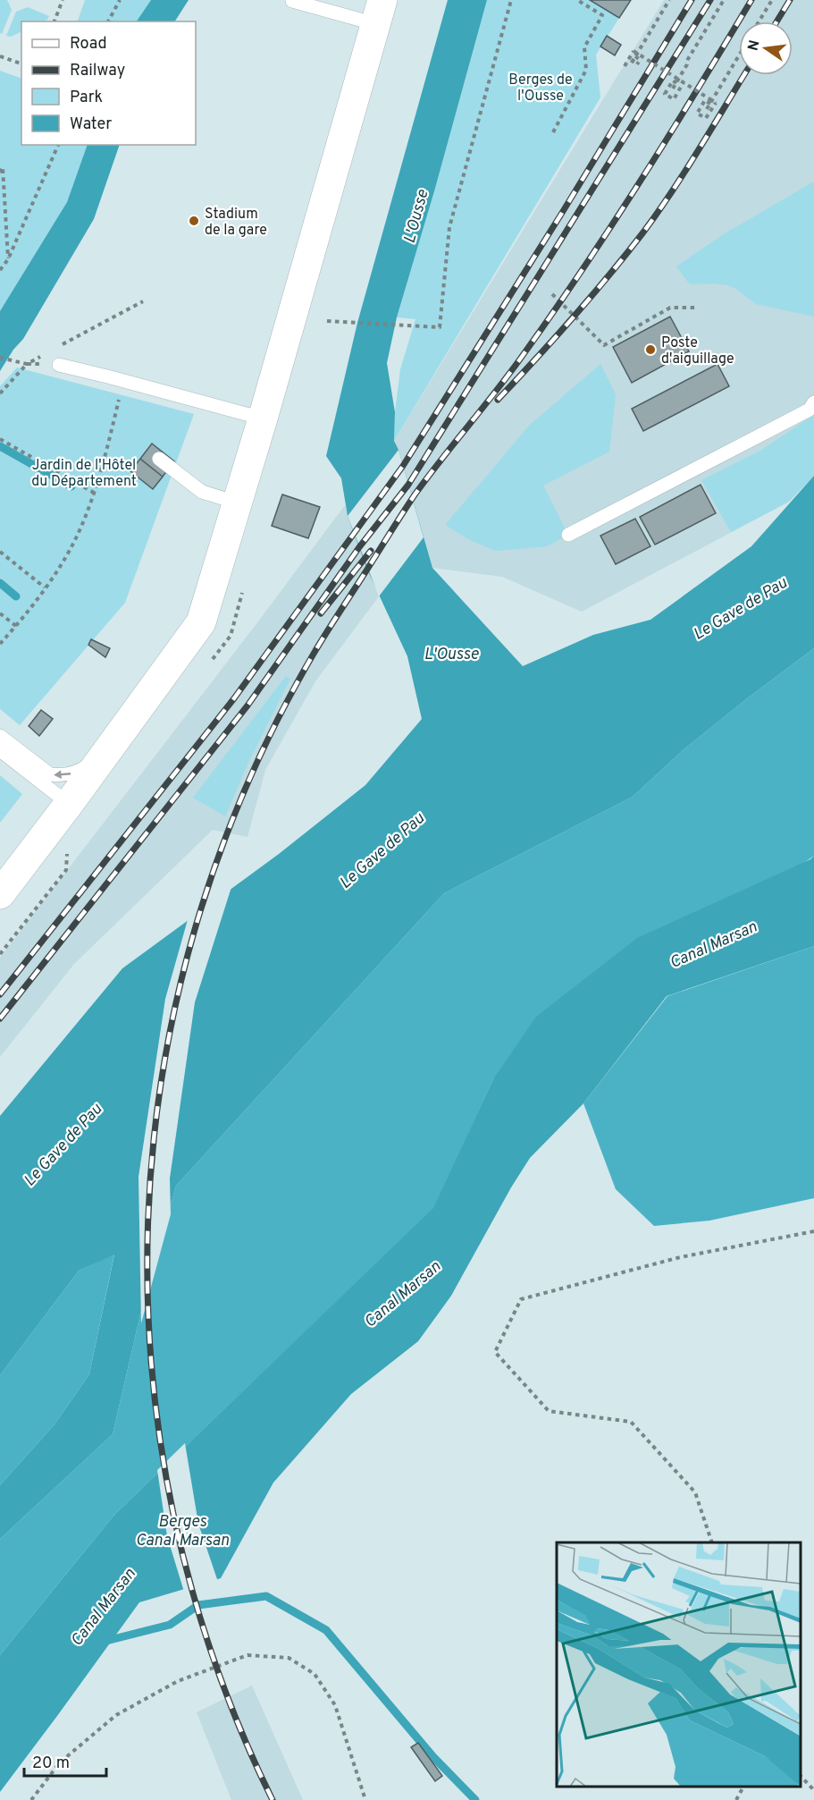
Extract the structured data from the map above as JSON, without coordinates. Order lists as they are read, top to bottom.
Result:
{
  "water": [
    "L'Ousse",
    "Le Gave de Pau",
    "Canal Marsan",
    "Berges Canal Marsan"
  ],
  "parks": ["Berges de l'Ousse", "Jardin de l'Hôtel du Département"],
  "places": ["Stadium de la gare", "Poste d'aiguillage"],
  "legend": [
    "Road",
    "Railway",
    "Park",
    "Water"
  ],
  "scale_bar": "20 m",
  "north": "left"
}
